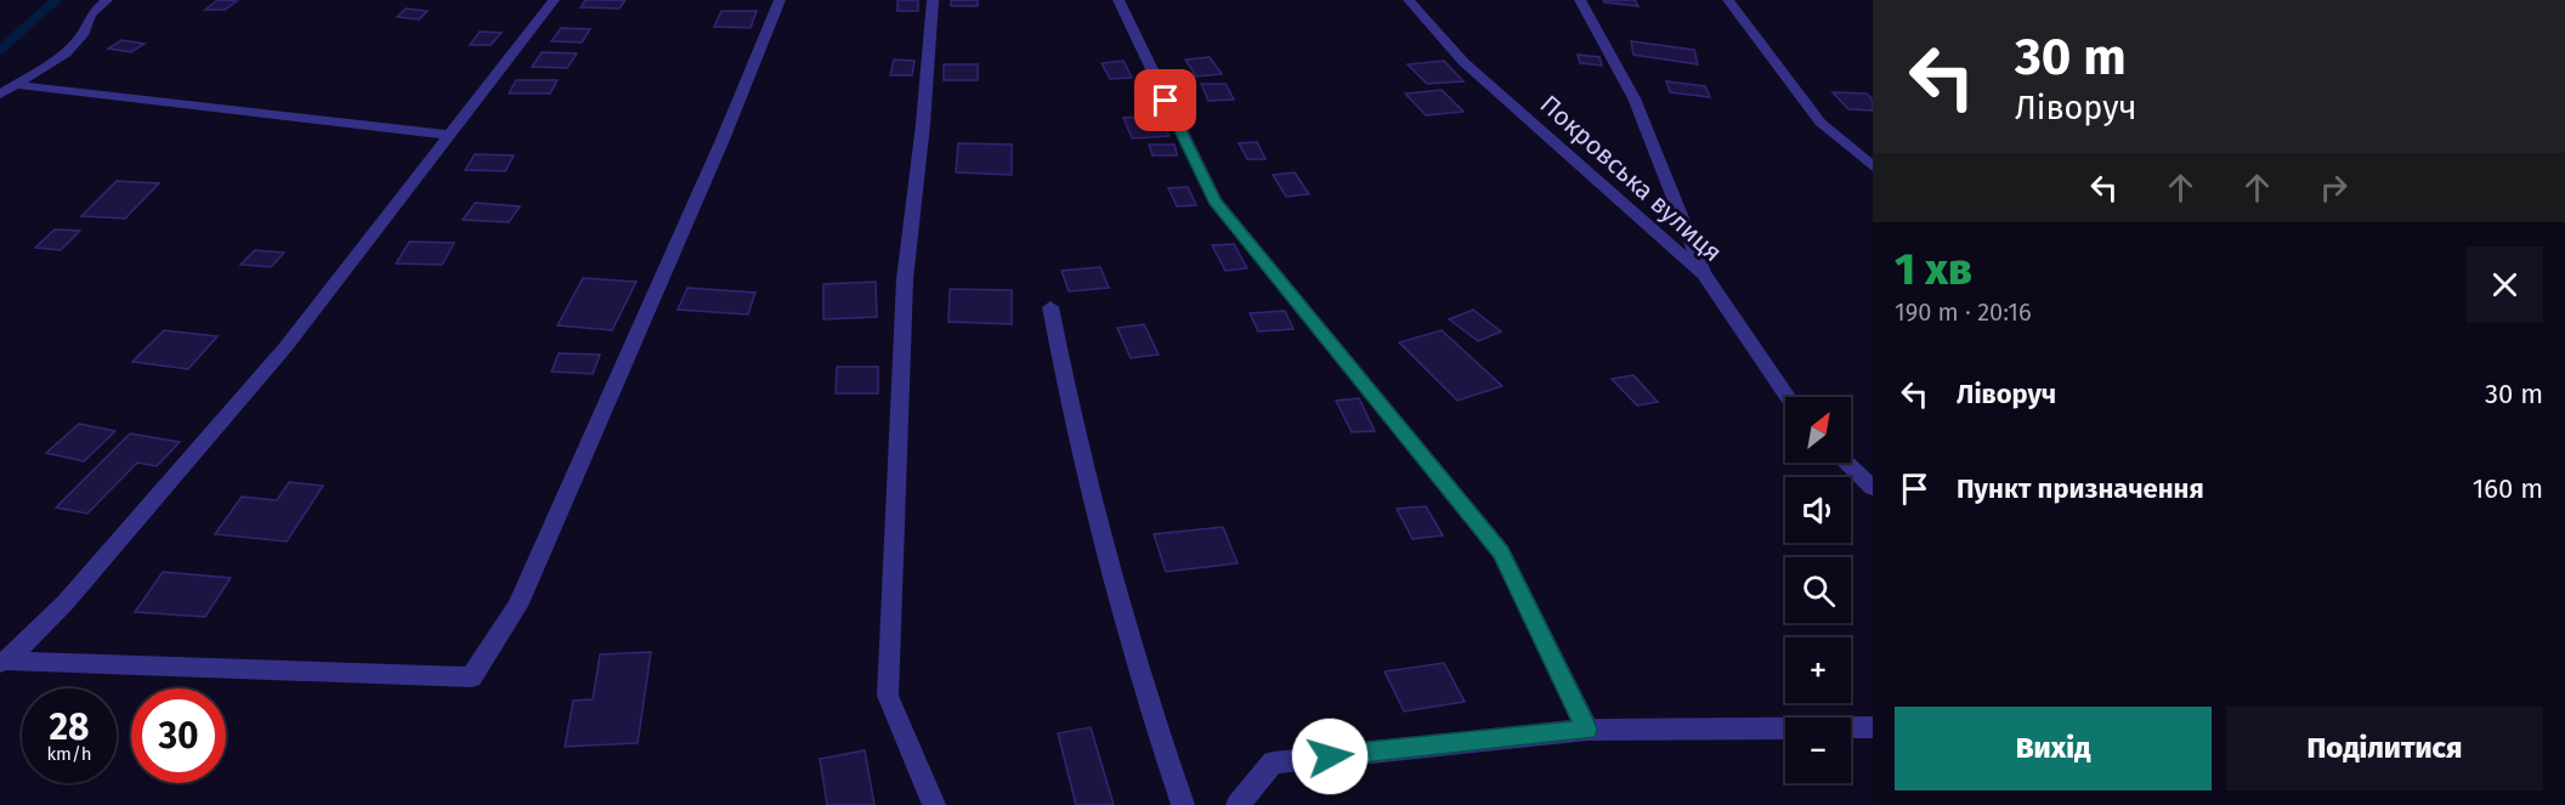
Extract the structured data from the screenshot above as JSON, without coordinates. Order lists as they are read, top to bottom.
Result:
{
  "streets": {
    "street": ["Покровська вулиця"]
  },
  "north": "top right",
  "page": {
    "turn": ["30 m", "Ліворуч"],
    "heading": ["1 хв", "190 m · 20:16"],
    "list": [
      {
        "name": "Ліворуч",
        "value": "30 m"
      },
      {
        "name": "Пункт призначення",
        "value": "160 m"
      }
    ],
    "map_buttons": ["+", "−"],
    "speed": "28 km/h",
    "limit": "30",
    "buttons": ["Вихід", "Поділитися"]
  }
}
